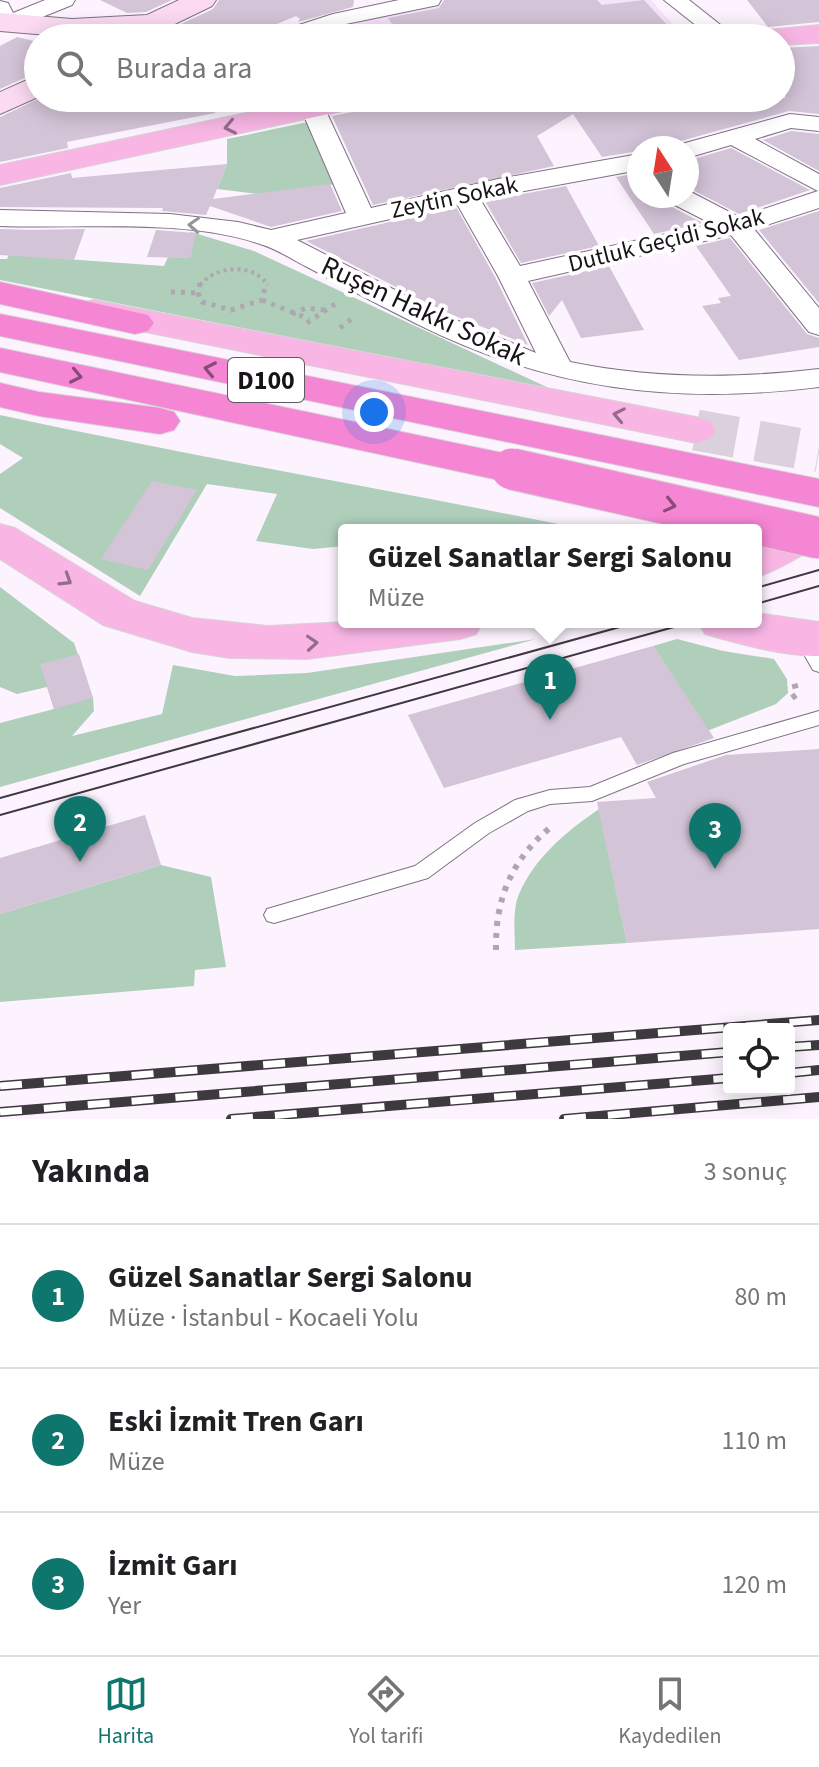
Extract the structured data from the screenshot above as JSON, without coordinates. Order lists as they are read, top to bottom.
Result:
{
  "streets": {
    "highway": ["D100"],
    "street": ["Zeytin Sokak", "Dutluk Geçidi Sokak", "Ruşen Hakkı Sokak"]
  },
  "crossings": [
    ["Zeytin Sokak", "Ruşen Hakkı Sokak"]
  ],
  "north": "top",
  "page": {
    "search": "Burada ara",
    "popup": ["Güzel Sanatlar Sergi Salonu", "Müze"],
    "pins": ["1", "2", "3"],
    "heading": ["Yakında", "3 sonuç"],
    "list": [
      {
        "mark": "1",
        "name": "Güzel Sanatlar Sergi Salonu",
        "note": "Müze · İstanbul - Kocaeli Yolu",
        "value": "80 m"
      },
      {
        "mark": "2",
        "name": "Eski İzmit Tren Garı",
        "note": "Müze",
        "value": "110 m"
      },
      {
        "mark": "3",
        "name": "İzmit Garı",
        "note": "Yer",
        "value": "120 m"
      }
    ],
    "nav": ["Harita", "Yol tarifi", "Kaydedilen"]
  }
}
